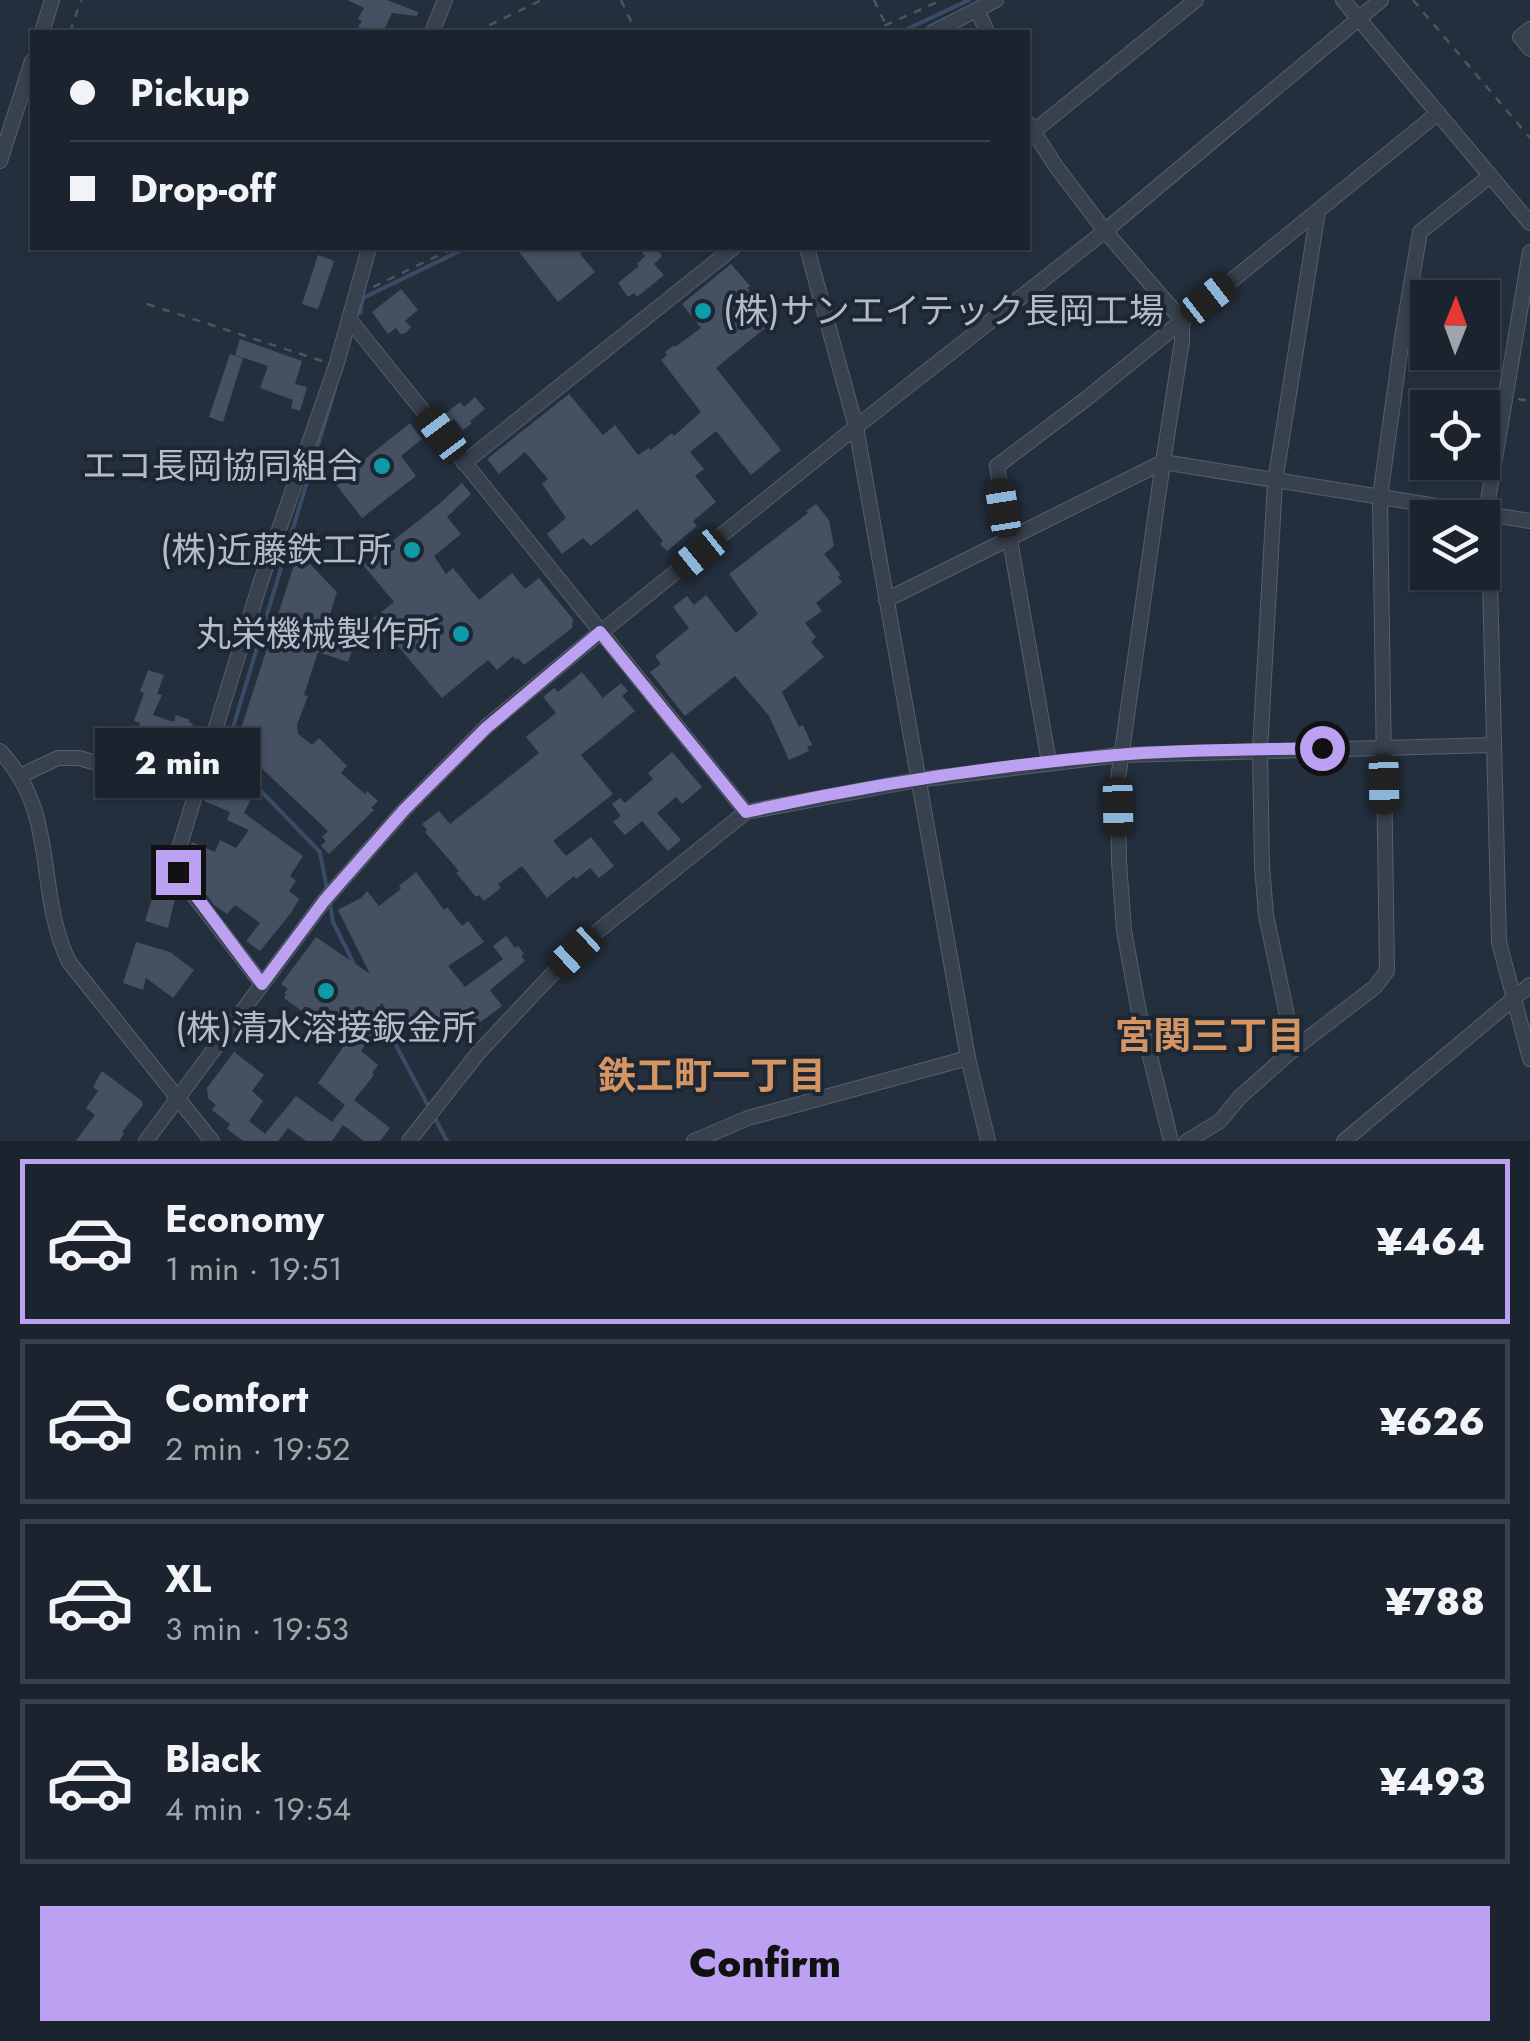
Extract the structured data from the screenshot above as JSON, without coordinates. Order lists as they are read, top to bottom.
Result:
{
  "districts": ["宮関三丁目", "鉄工町一丁目"],
  "places": [
    "(株)サンエイテック長岡工場",
    "エコ長岡協同組合",
    "(株)近藤鉄工所",
    "丸栄機械製作所",
    "(株)清水溶接鈑金所"
  ],
  "north": "top",
  "page": {
    "banner": ["Pickup", "Drop-off"],
    "bubble": "2 min",
    "list": [
      {
        "name": "Economy",
        "note": "1 min · 19:51",
        "value": "¥464"
      },
      {
        "name": "Comfort",
        "note": "2 min · 19:52",
        "value": "¥626"
      },
      {
        "name": "XL",
        "note": "3 min · 19:53",
        "value": "¥788"
      },
      {
        "name": "Black",
        "note": "4 min · 19:54",
        "value": "¥493"
      }
    ],
    "buttons": "Confirm"
  }
}
